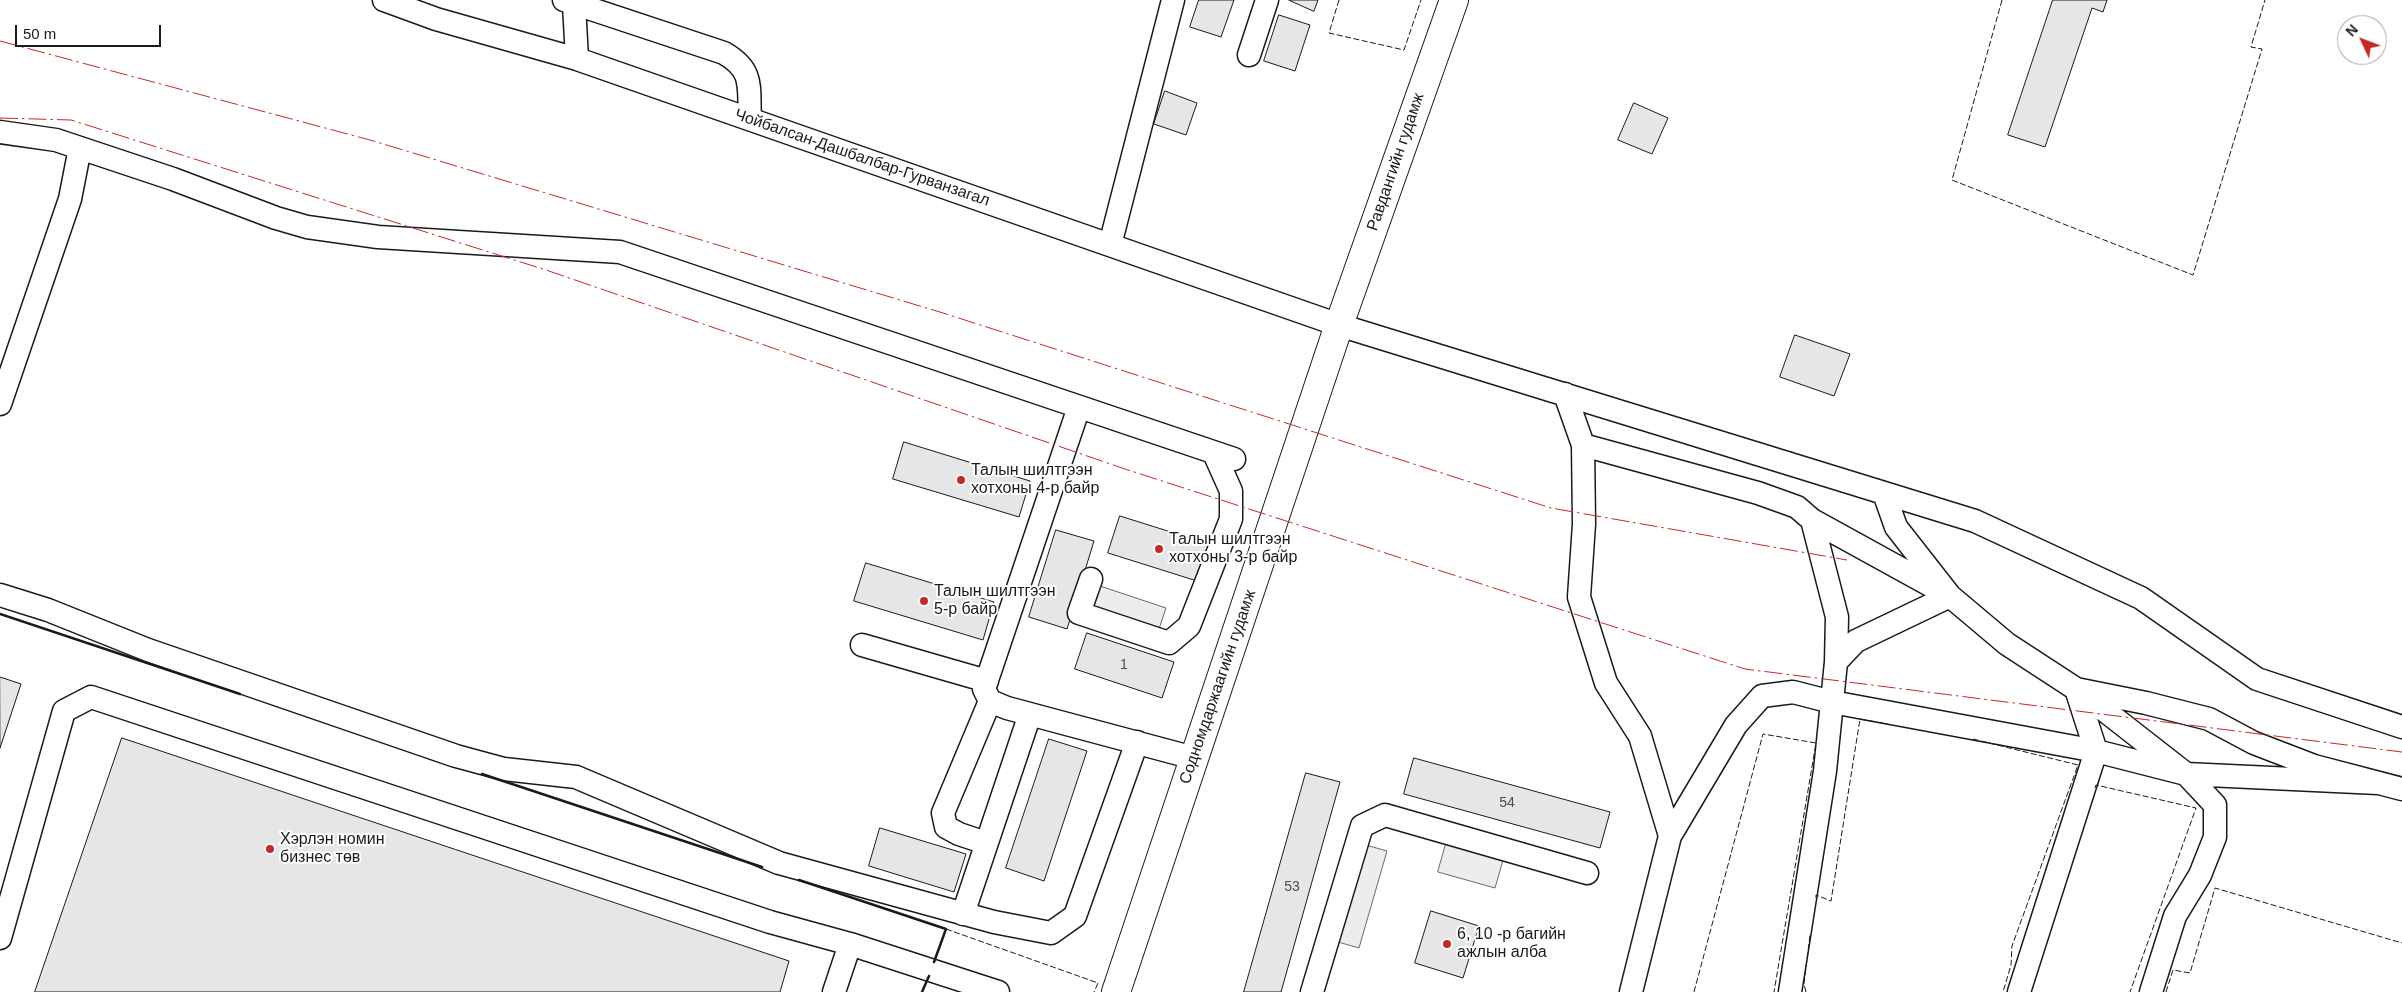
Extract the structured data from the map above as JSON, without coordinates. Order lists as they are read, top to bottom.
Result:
{
  "streets": {
    "main road": ["Равдангийн гудамж", "Содномдаржаагийн гудамж"],
    "street": ["Чойбалсан-Дашбалбар-Гурванзагал"]
  },
  "crossings": [
    ["Чойбалсан-Дашбалбар-Гурванзагал", "Равдангийн гудамж"],
    ["Чойбалсан-Дашбалбар-Гурванзагал", "Содномдаржаагийн гудамж"],
    ["Равдангийн гудамж", "Содномдаржаагийн гудамж"]
  ],
  "places": [
    "Талын шилтгээн хотхоны 4-р байр",
    "Талын шилтгээн хотхоны 3-р байр",
    "Талын шилтгээн 5-р байр",
    "Хэрлэн номин бизнес төв",
    "6, 10 -р багийн ажлын алба"
  ],
  "house_numbers": ["1", "54", "53"],
  "scale_bar": "50 m",
  "north": "top left"
}
